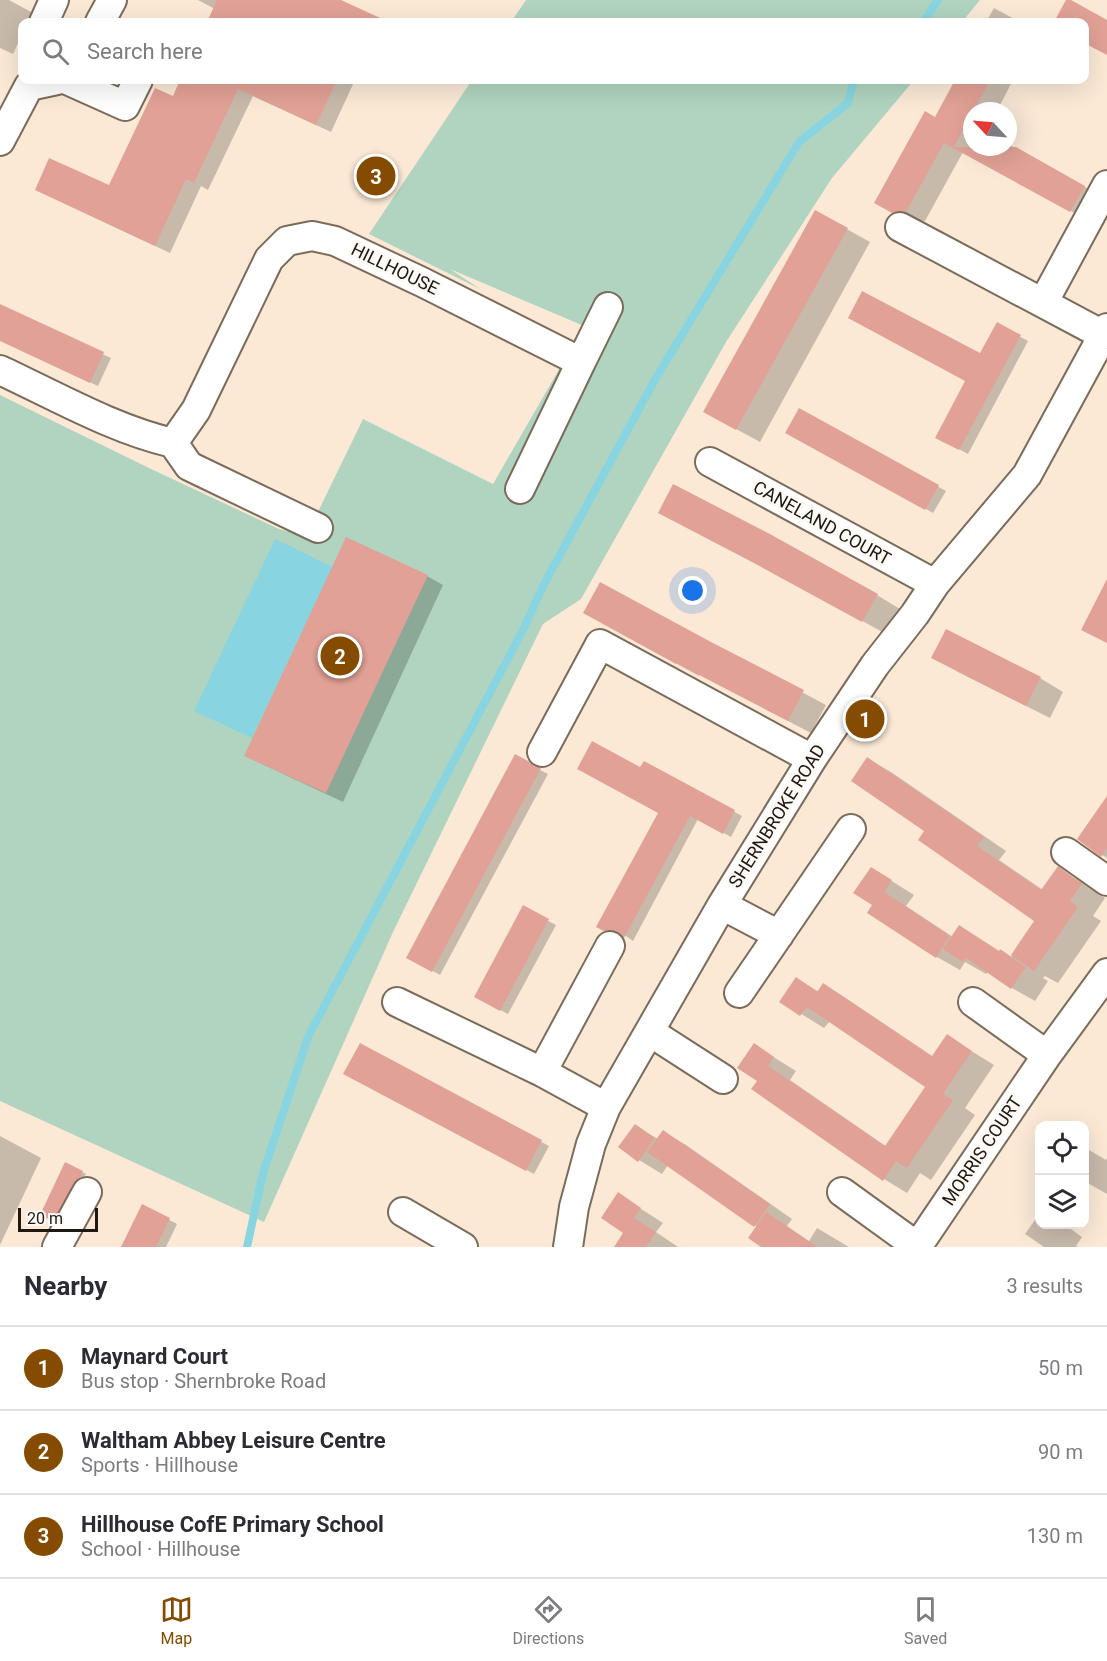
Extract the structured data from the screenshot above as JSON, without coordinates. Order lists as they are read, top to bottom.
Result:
{
  "streets": {
    "street": [
      "HILLHOUSE",
      "CANELAND COURT",
      "SHERNBROKE ROAD",
      "MORRIS COURT"
    ]
  },
  "crossings": [
    ["CANELAND COURT", "SHERNBROKE ROAD"]
  ],
  "scale_bar": "20 m",
  "north": "top left",
  "page": {
    "search": "Search here",
    "pins": ["3", "2", "1"],
    "scale": "20 m",
    "heading": ["Nearby", "3 results"],
    "list": [
      {
        "mark": "1",
        "name": "Maynard Court",
        "note": "Bus stop · Shernbroke Road",
        "value": "50 m"
      },
      {
        "mark": "2",
        "name": "Waltham Abbey Leisure Centre",
        "note": "Sports · Hillhouse",
        "value": "90 m"
      },
      {
        "mark": "3",
        "name": "Hillhouse CofE Primary School",
        "note": "School · Hillhouse",
        "value": "130 m"
      }
    ],
    "nav": ["Map", "Directions", "Saved"]
  }
}
